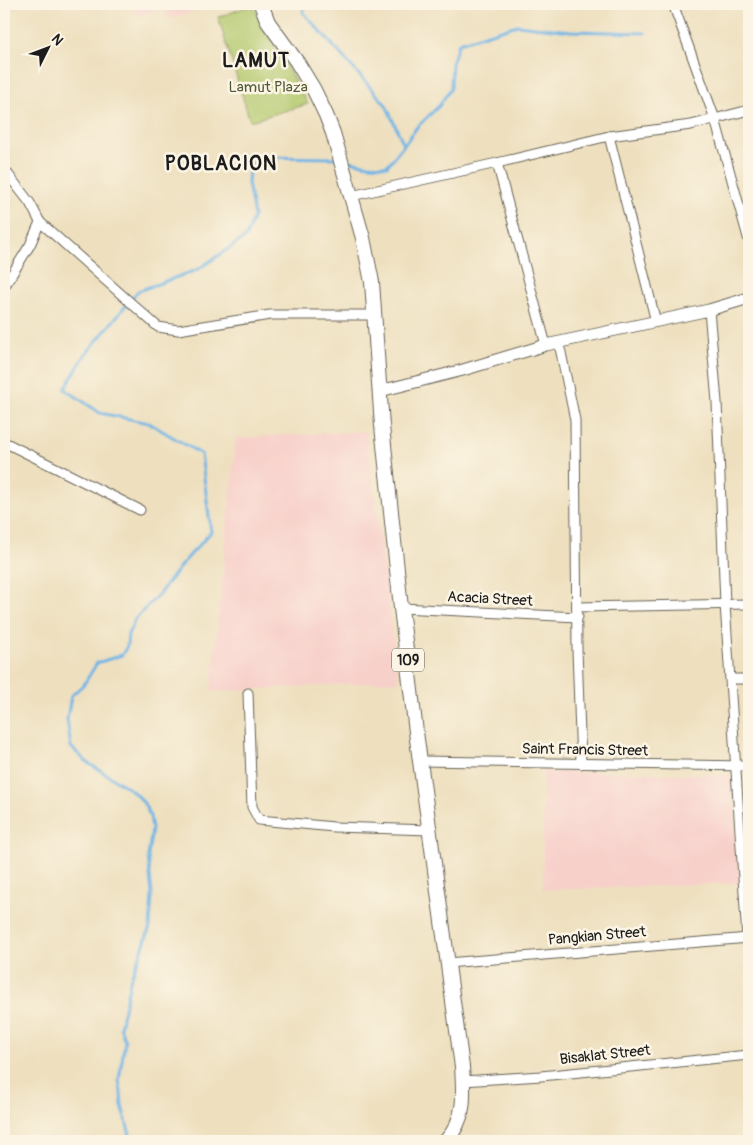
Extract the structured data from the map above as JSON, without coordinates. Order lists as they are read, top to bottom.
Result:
{
  "streets": {
    "main road": ["109"],
    "street": [
      "Acacia Street",
      "Saint Francis Street",
      "Pangkian Street",
      "Bisaklat Street"
    ]
  },
  "crossings": [
    ["Acacia Street", "109"],
    ["109", "Saint Francis Street"],
    ["109", "Pangkian Street"],
    ["109", "Bisaklat Street"]
  ],
  "districts": ["LAMUT", "POBLACION"],
  "parks": ["Lamut Plaza"],
  "north": "top right"
}
